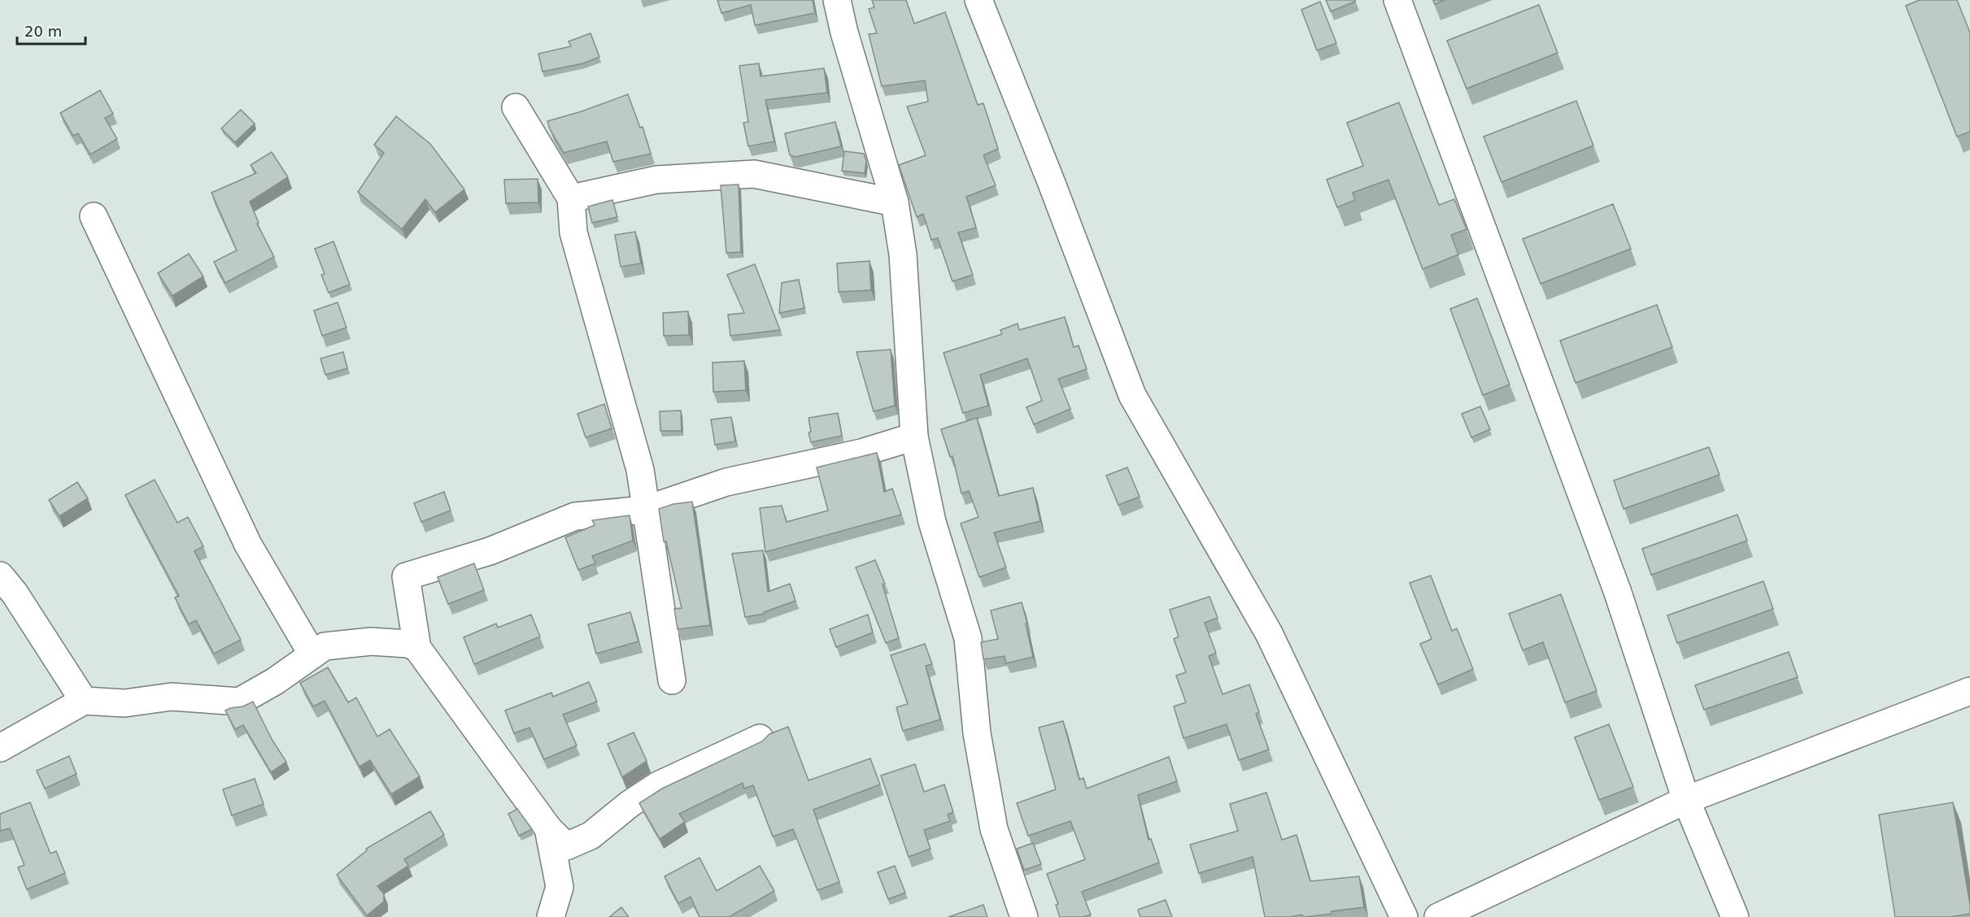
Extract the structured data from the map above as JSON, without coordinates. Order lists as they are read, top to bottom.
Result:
{
  "scale_bar": "20 m"
}
